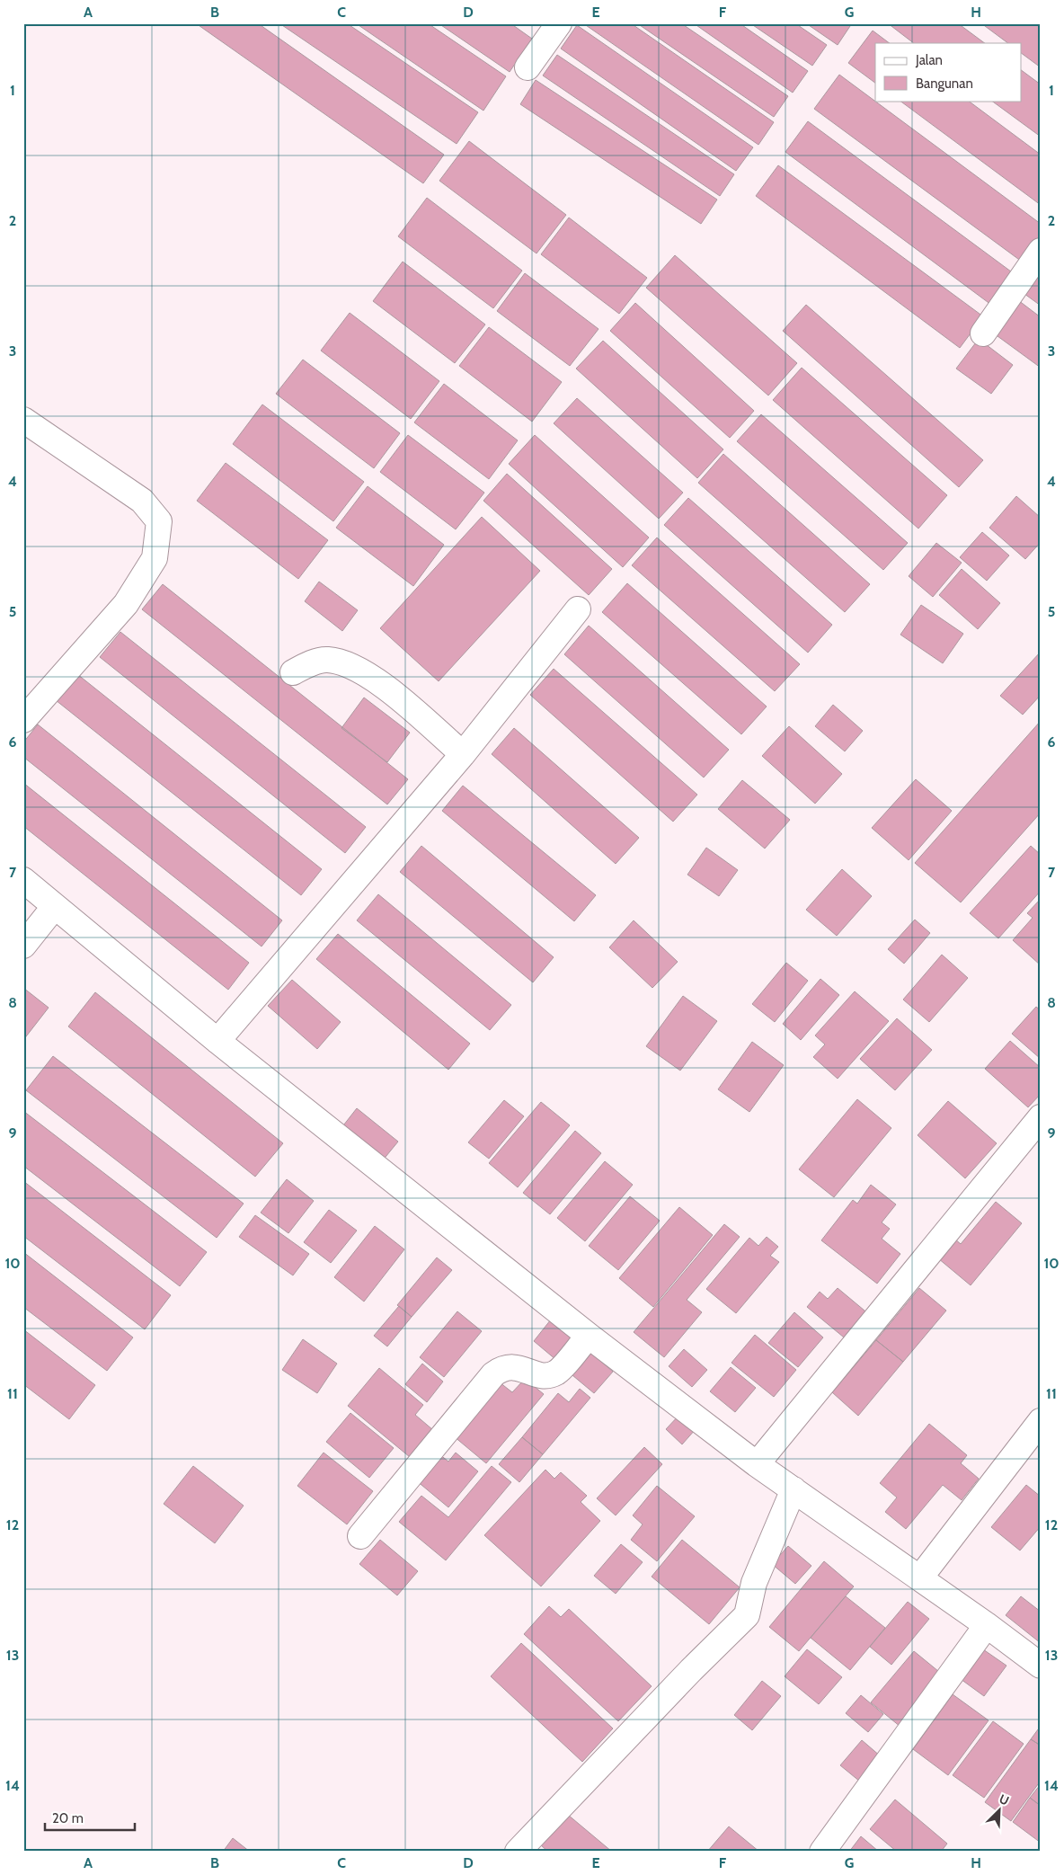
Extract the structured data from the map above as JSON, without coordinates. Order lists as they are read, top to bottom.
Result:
{
  "legend": ["Jalan", "Bangunan"],
  "scale_bar": "20 m",
  "north": "top right",
  "grid": {
    "columns": [
      "A",
      "B",
      "C",
      "D",
      "E",
      "F",
      "G",
      "H"
    ],
    "rows": [
      "1",
      "2",
      "3",
      "4",
      "5",
      "6",
      "7",
      "8",
      "9",
      "10",
      "11",
      "12",
      "13",
      "14"
    ]
  }
}
